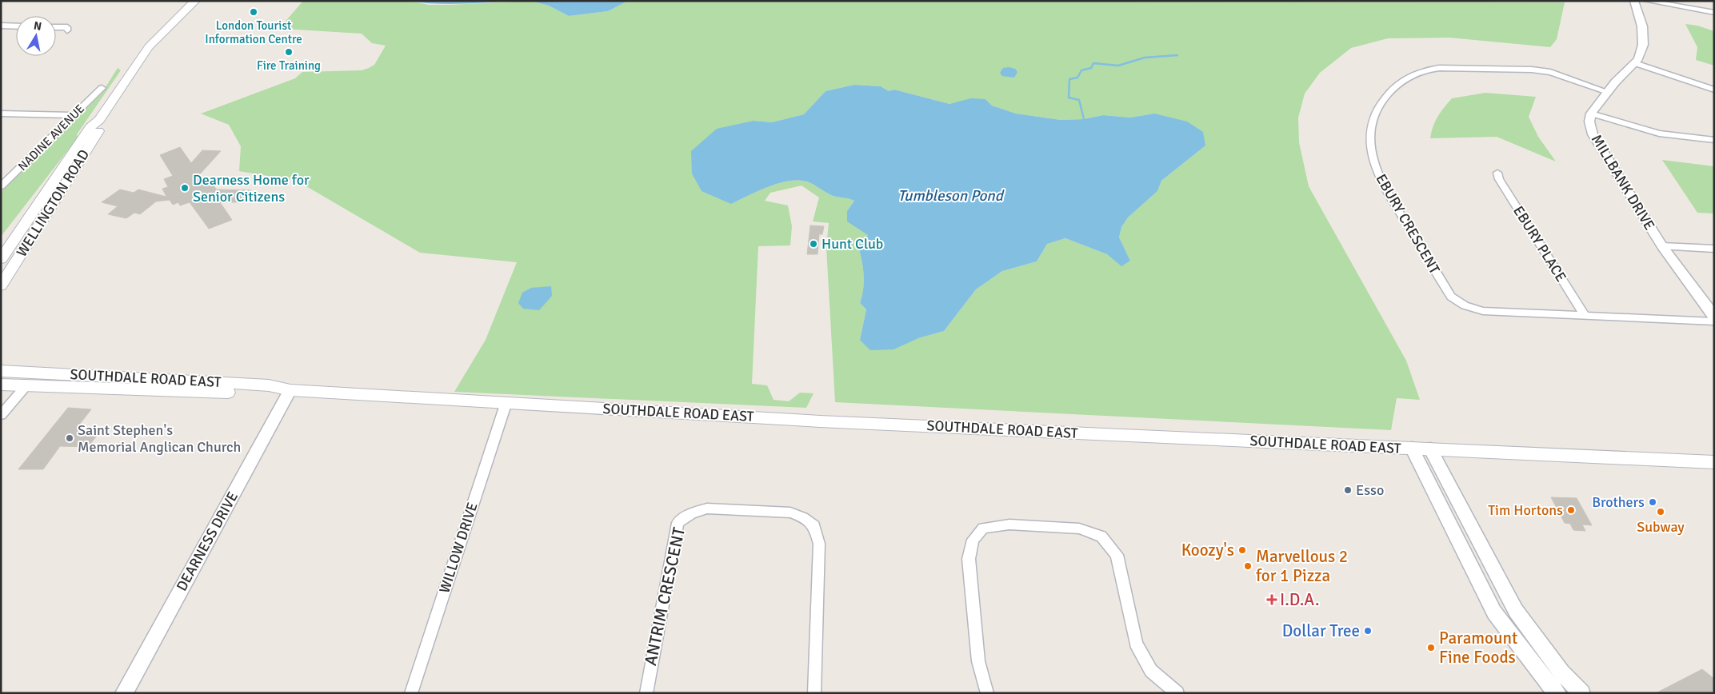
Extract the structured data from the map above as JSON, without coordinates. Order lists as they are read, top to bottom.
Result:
{
  "streets": {
    "main road": ["WELLINGTON ROAD", "SOUTHDALE ROAD EAST"],
    "street": [
      "NADINE AVENUE",
      "MILLBANK DRIVE",
      "EBURY CRESCENT",
      "EBURY PLACE",
      "DEARNESS DRIVE",
      "WILLOW DRIVE",
      "ANTRIM CRESCENT"
    ]
  },
  "crossings": [
    ["EBURY CRESCENT", "EBURY PLACE"],
    ["SOUTHDALE ROAD EAST", "DEARNESS DRIVE"],
    ["SOUTHDALE ROAD EAST", "WILLOW DRIVE"]
  ],
  "water": ["Tumbleson Pond"],
  "places": {
    "other": [
      "London Tourist Information Centre",
      "Fire Training",
      "Dearness Home for Senior Citizens",
      "Hunt Club",
      "Saint Stephen's Memorial Anglican Church",
      "Esso",
      "Brothers",
      "Tim Hortons",
      "Subway",
      "Koozy's",
      "Marvellous 2 for 1 Pizza",
      "Dollar Tree",
      "Paramount Fine Foods"
    ],
    "health": ["I.D.A."]
  },
  "north": "top"
}
